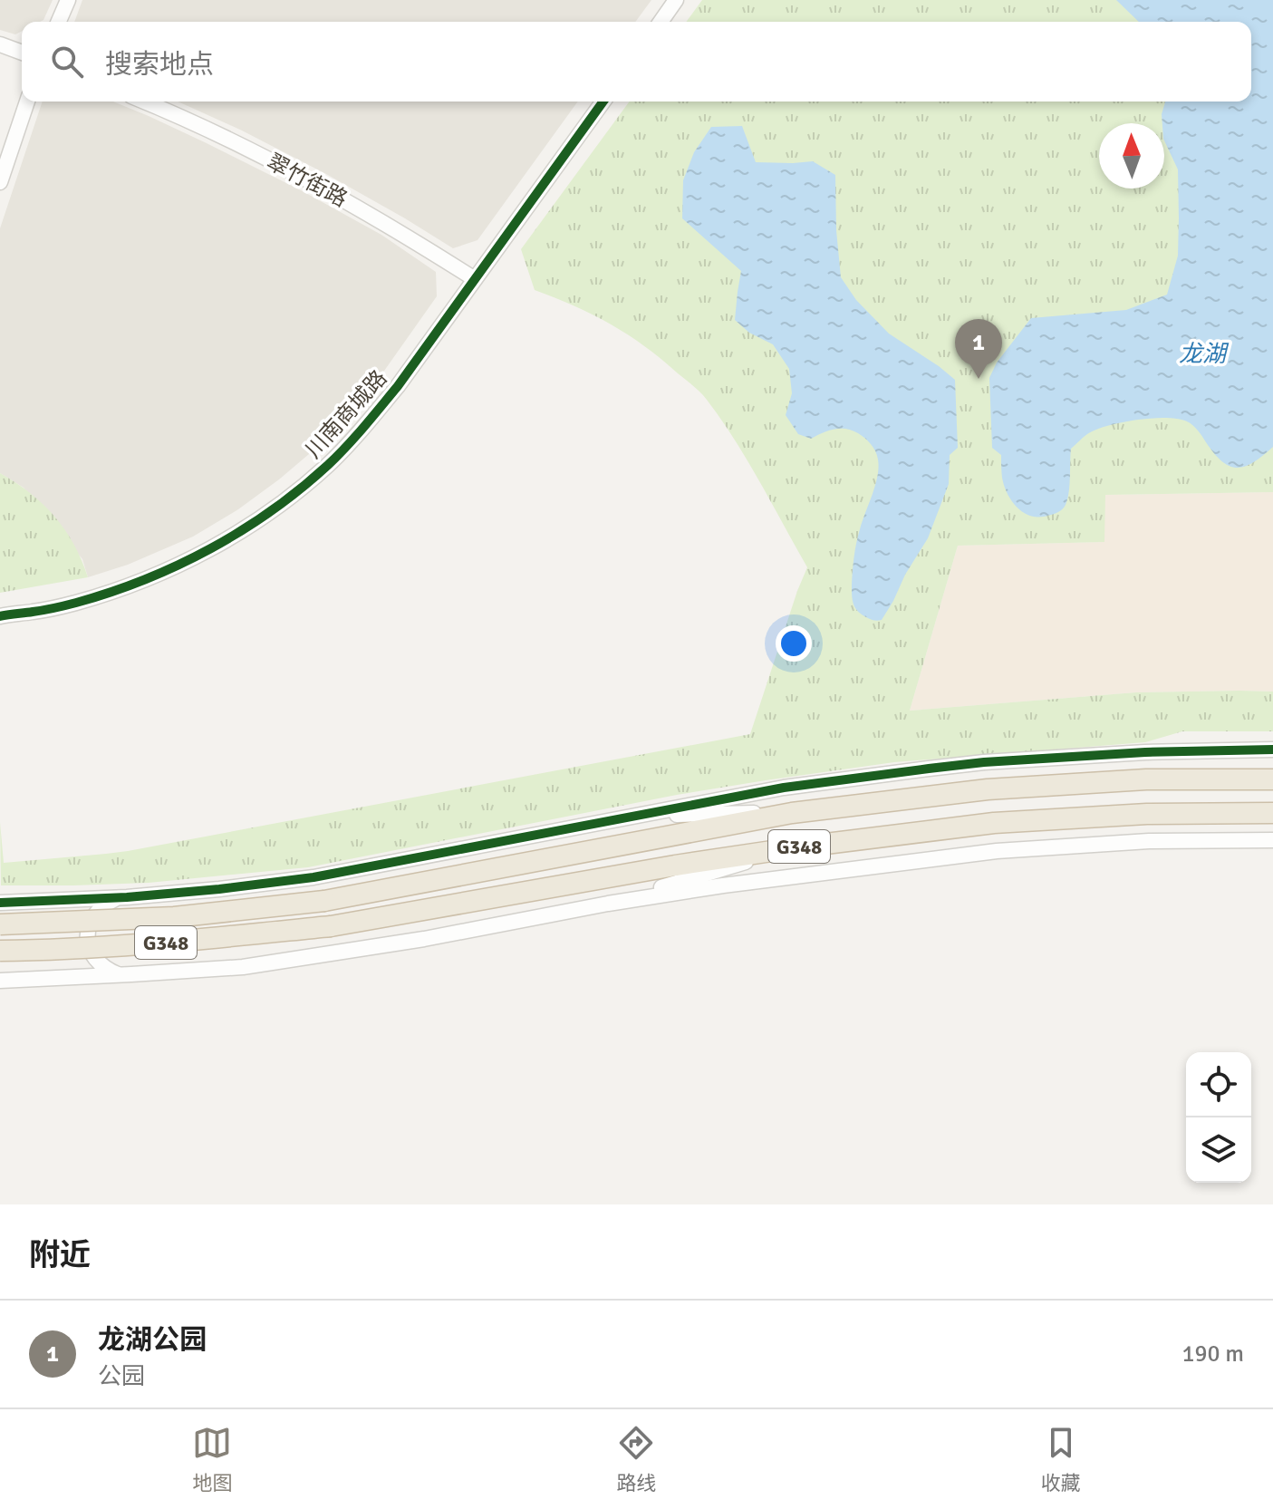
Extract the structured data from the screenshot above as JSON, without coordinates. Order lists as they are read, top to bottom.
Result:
{
  "streets": {
    "highway": ["G348"],
    "street": ["翠竹街路", "川南商城路"]
  },
  "crossings": [
    ["翠竹街路", "川南商城路"]
  ],
  "water": ["龙湖"],
  "north": "top",
  "page": {
    "search": "搜索地点",
    "pins": "1",
    "heading": "附近",
    "list": [
      {
        "mark": "1",
        "name": "龙湖公园",
        "note": "公园",
        "value": "190 m"
      }
    ],
    "nav": ["地图", "路线", "收藏"]
  }
}
